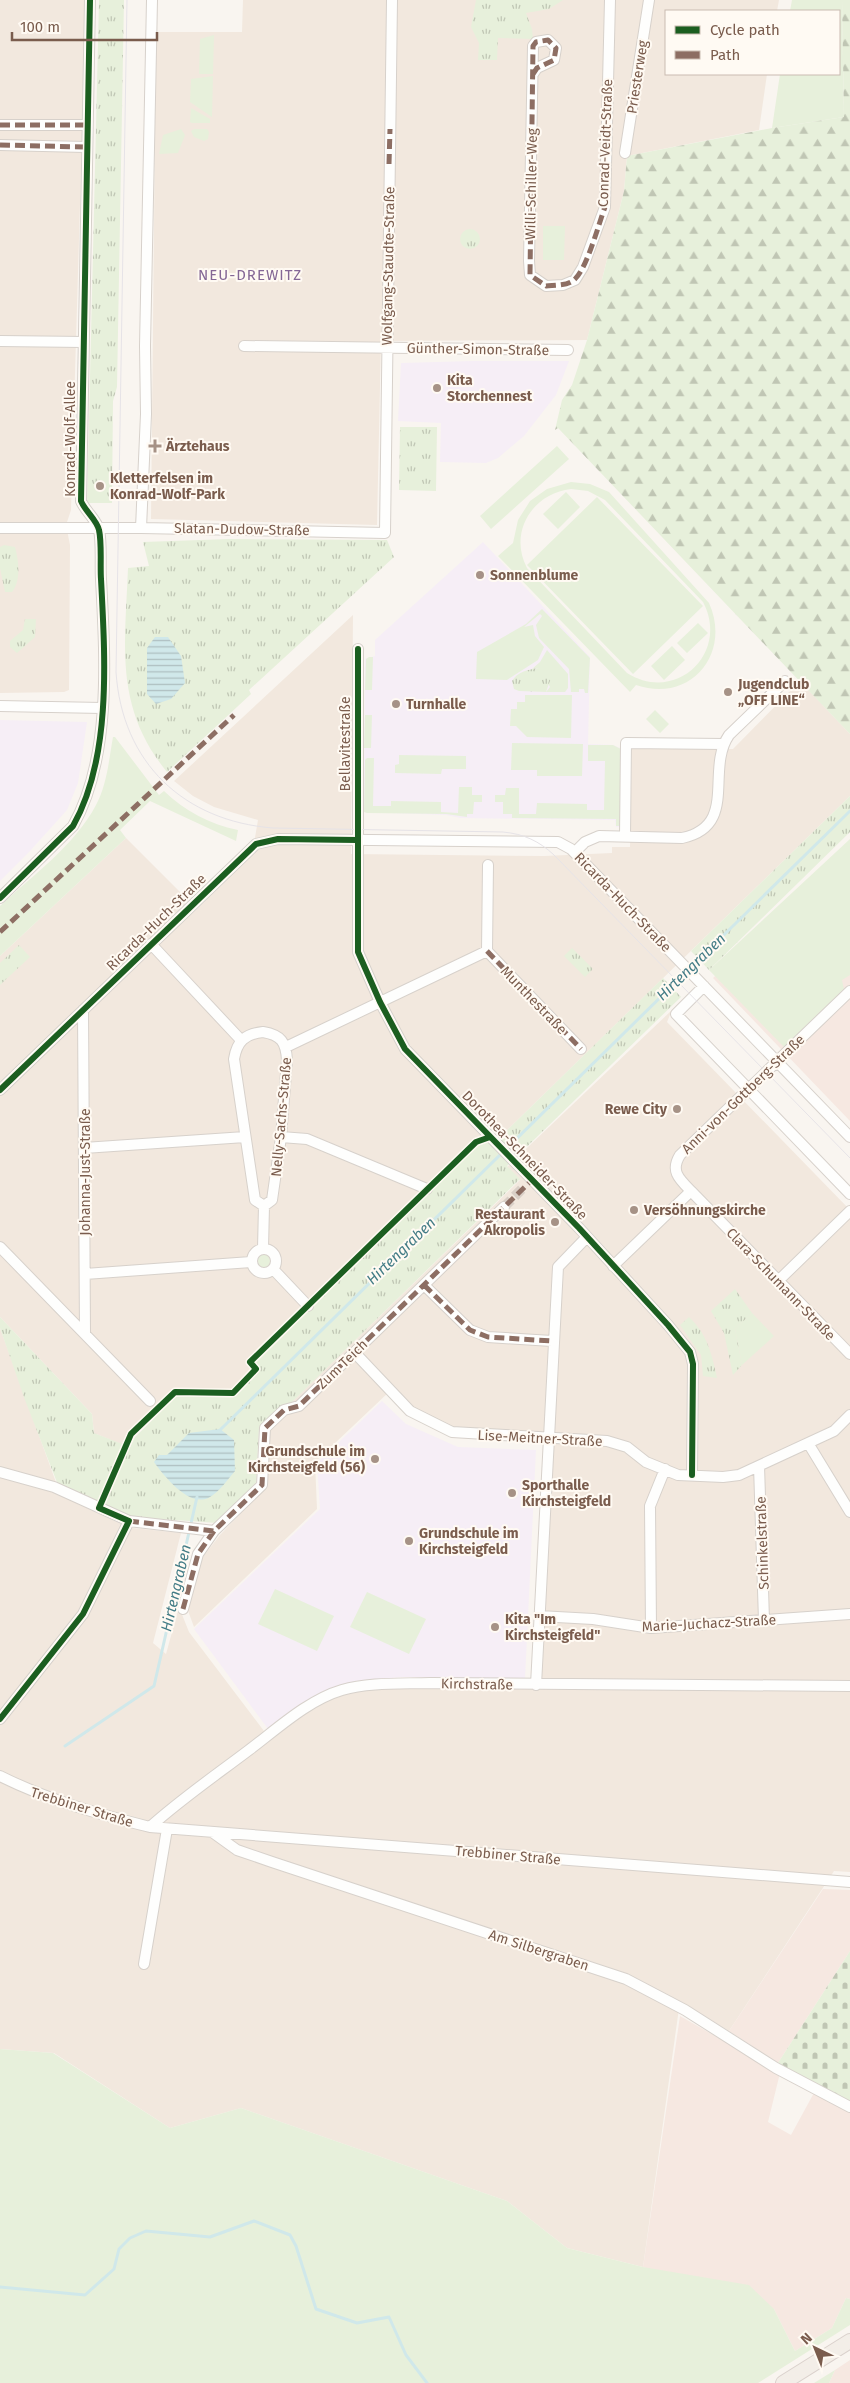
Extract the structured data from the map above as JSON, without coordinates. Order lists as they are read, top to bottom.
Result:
{
  "streets": {
    "street": [
      "Priesterweg",
      "Conrad-Veidt-Straße",
      "Willi-Schiller-Weg",
      "Wolfgang-Staudte-Straße",
      "Günther-Simon-Straße",
      "Konrad-Wolf-Allee",
      "Slatan-Dudow-Straße",
      "Bellavitestraße",
      "Ricarda-Huch-Straße",
      "Munthestraße",
      "Anni-von-Gottberg-Straße",
      "Nelly-Sachs-Straße",
      "Dorothea-Schneider-Straße",
      "Johanna-Just-Straße",
      "Clara-Schumann-Straße",
      "Zum Teich",
      "Lise-Meitner-Straße",
      "Schinkelstraße",
      "Marie-Juchacz-Straße",
      "Kirchstraße",
      "Trebbiner Straße",
      "Am Silbergraben"
    ]
  },
  "crossings": [
    ["Conrad-Veidt-Straße", "Willi-Schiller-Weg"],
    ["Wolfgang-Staudte-Straße", "Günther-Simon-Straße"],
    ["Wolfgang-Staudte-Straße", "Slatan-Dudow-Straße"],
    ["Konrad-Wolf-Allee", "Slatan-Dudow-Straße"],
    ["Bellavitestraße", "Ricarda-Huch-Straße"],
    ["Bellavitestraße", "Dorothea-Schneider-Straße"],
    ["Ricarda-Huch-Straße", "Anni-von-Gottberg-Straße"],
    ["Ricarda-Huch-Straße", "Dorothea-Schneider-Straße"],
    ["Ricarda-Huch-Straße", "Johanna-Just-Straße"],
    ["Anni-von-Gottberg-Straße", "Clara-Schumann-Straße"],
    ["Dorothea-Schneider-Straße", "Lise-Meitner-Straße"],
    ["Zum Teich", "Lise-Meitner-Straße"],
    ["Lise-Meitner-Straße", "Schinkelstraße"],
    ["Schinkelstraße", "Marie-Juchacz-Straße"],
    ["Kirchstraße", "Trebbiner Straße"],
    ["Trebbiner Straße", "Am Silbergraben"]
  ],
  "districts": ["NEU-DREWITZ"],
  "water": ["Hirtengraben"],
  "places": {
    "other": [
      "Kita Storchennest",
      "Kletterfelsen im Konrad-Wolf-Park",
      "Sonnenblume",
      "Jugendclub „OFF LINE“",
      "Turnhalle",
      "Rewe City",
      "Versöhnungskirche",
      "Restaurant Akropolis",
      "Grundschule im Kirchsteigfeld (56)",
      "Sporthalle Kirchsteigfeld",
      "Grundschule im Kirchsteigfeld",
      "Kita \"Im Kirchsteigfeld\""
    ],
    "health": ["Ärztehaus"]
  },
  "legend": ["Cycle path", "Path"],
  "scale_bar": "100 m",
  "north": "top left"
}
